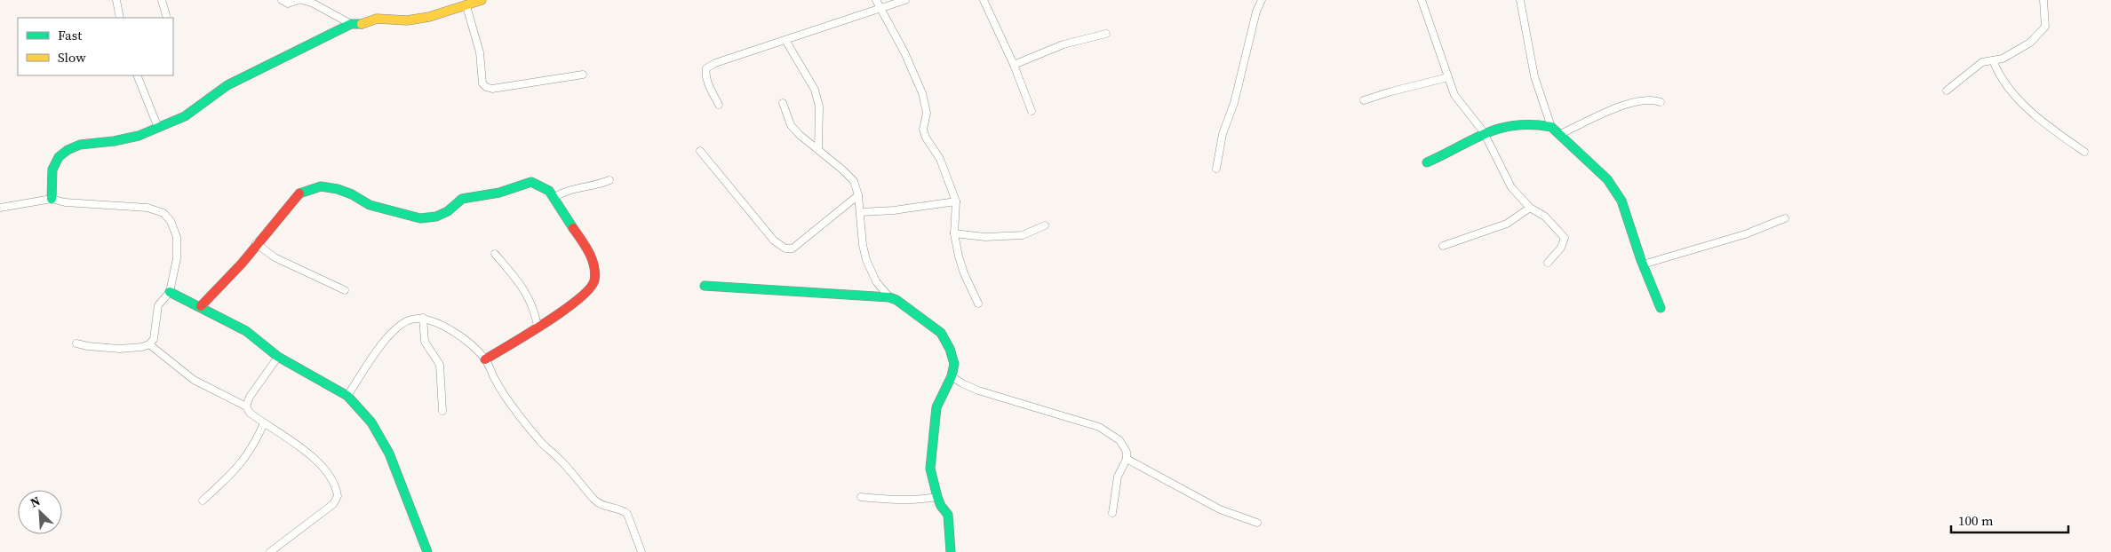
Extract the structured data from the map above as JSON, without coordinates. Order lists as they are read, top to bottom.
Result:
{
  "legend": ["Fast", "Slow"],
  "scale_bar": "100 m",
  "north": "top left"
}
